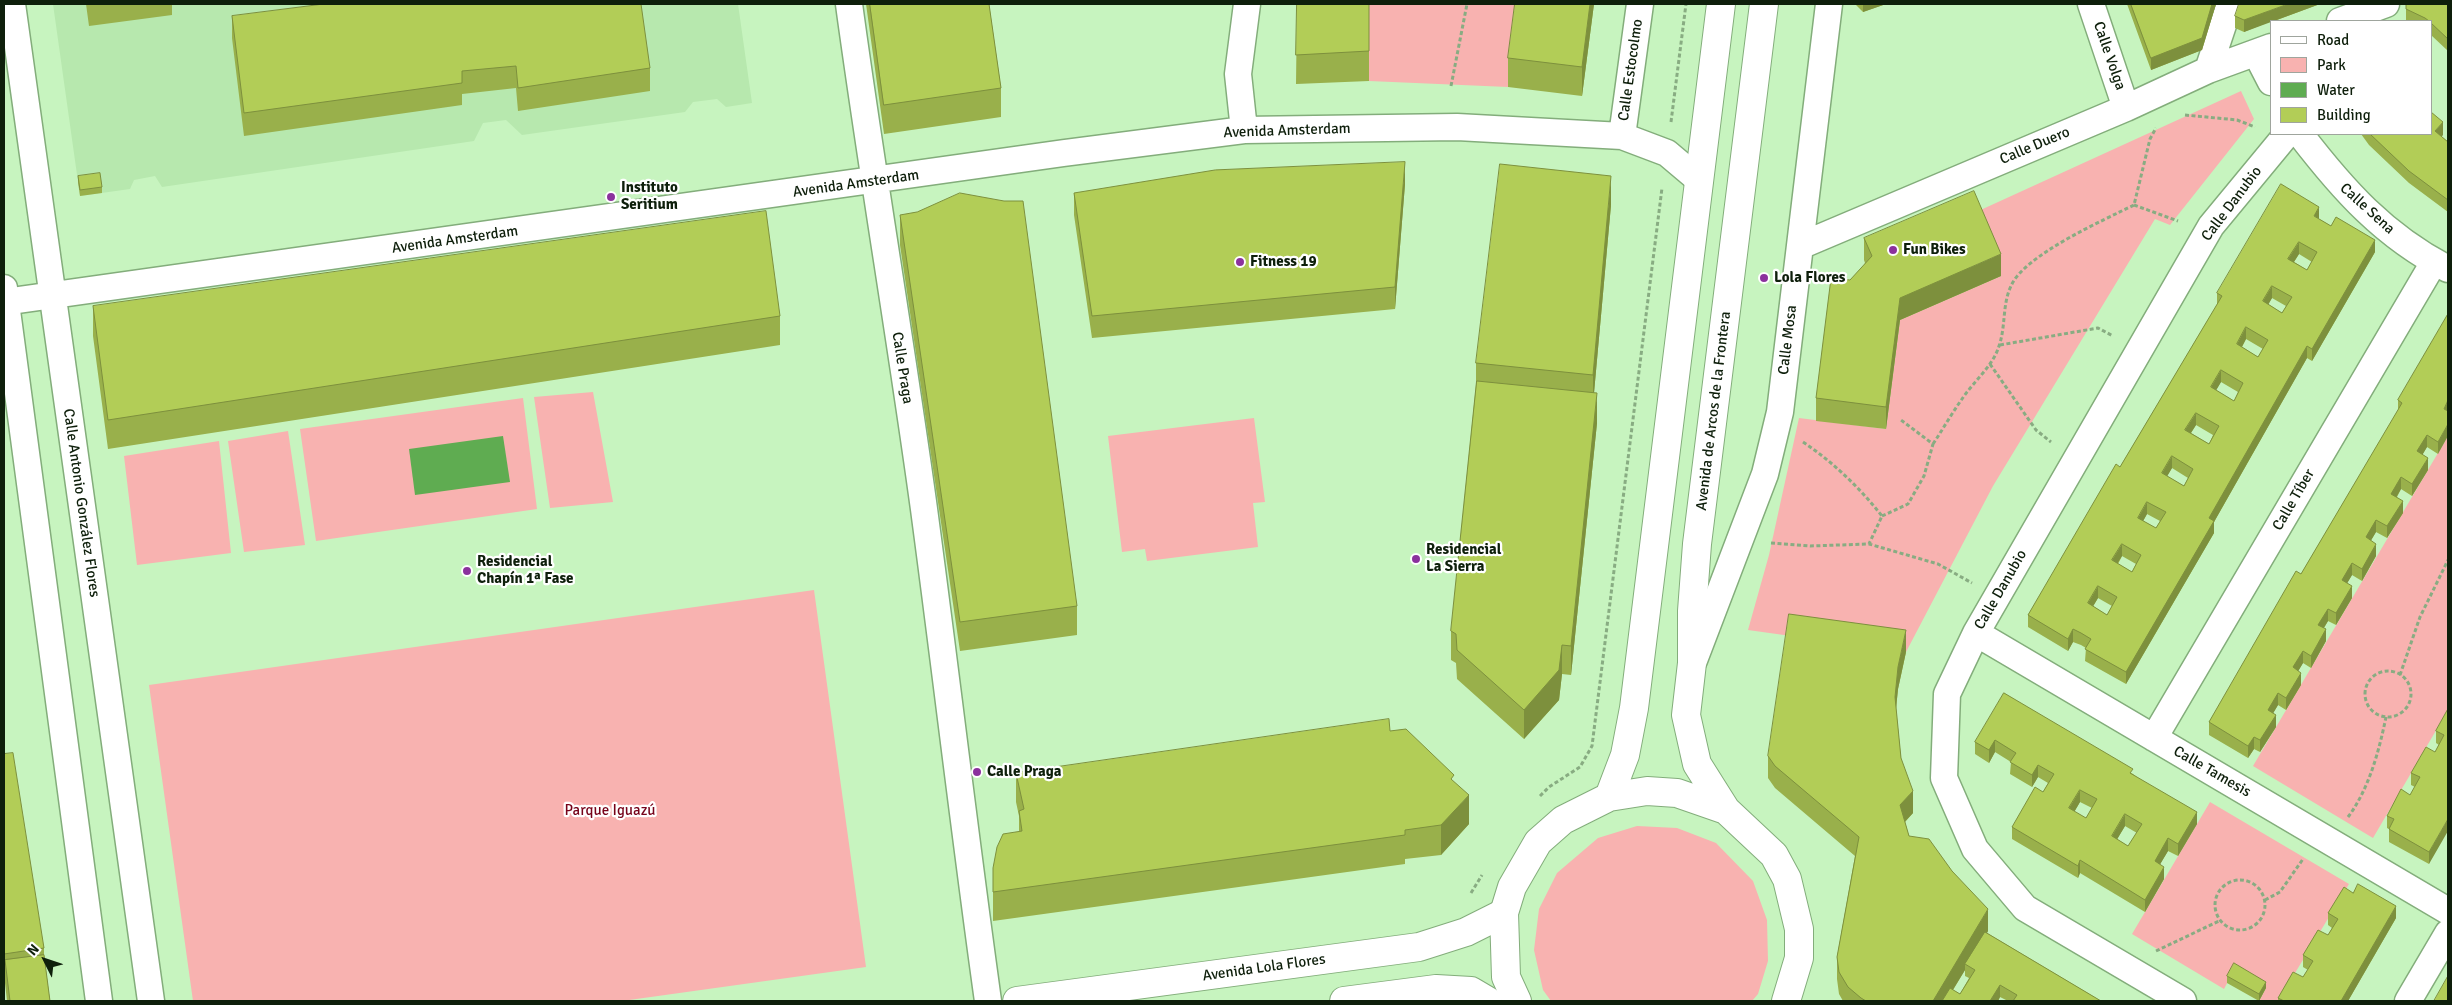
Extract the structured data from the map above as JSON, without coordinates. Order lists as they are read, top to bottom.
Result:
{
  "streets": {
    "main road": ["Avenida de Arcos de la Frontera", "Avenida Lola Flores"],
    "street": [
      "Calle Volga",
      "Calle Estocolmo",
      "Avenida Amsterdam",
      "Calle Duero",
      "Calle Danubio",
      "Calle Sena",
      "Calle Mosa",
      "Calle Praga",
      "Calle Tíber",
      "Calle Antonio González Flores",
      "Calle Tamesis"
    ]
  },
  "crossings": [
    ["Calle Volga", "Calle Duero"],
    ["Calle Estocolmo", "Avenida Amsterdam"],
    ["Avenida Amsterdam", "Calle Praga"],
    ["Avenida Amsterdam", "Calle Antonio González Flores"],
    ["Calle Duero", "Calle Mosa"],
    ["Calle Danubio", "Calle Tamesis"],
    ["Calle Sena", "Calle Tíber"],
    ["Calle Mosa", "Avenida de Arcos de la Frontera"],
    ["Calle Tíber", "Calle Tamesis"]
  ],
  "parks": ["Parque Iguazú"],
  "places": [
    "Instituto Seritium",
    "Fun Bikes",
    "Fitness 19",
    "Lola Flores",
    "Residencial La Sierra",
    "Residencial Chapín 1ª Fase",
    "Calle Praga"
  ],
  "legend": [
    "Road",
    "Park",
    "Water",
    "Building"
  ],
  "north": "top left"
}
